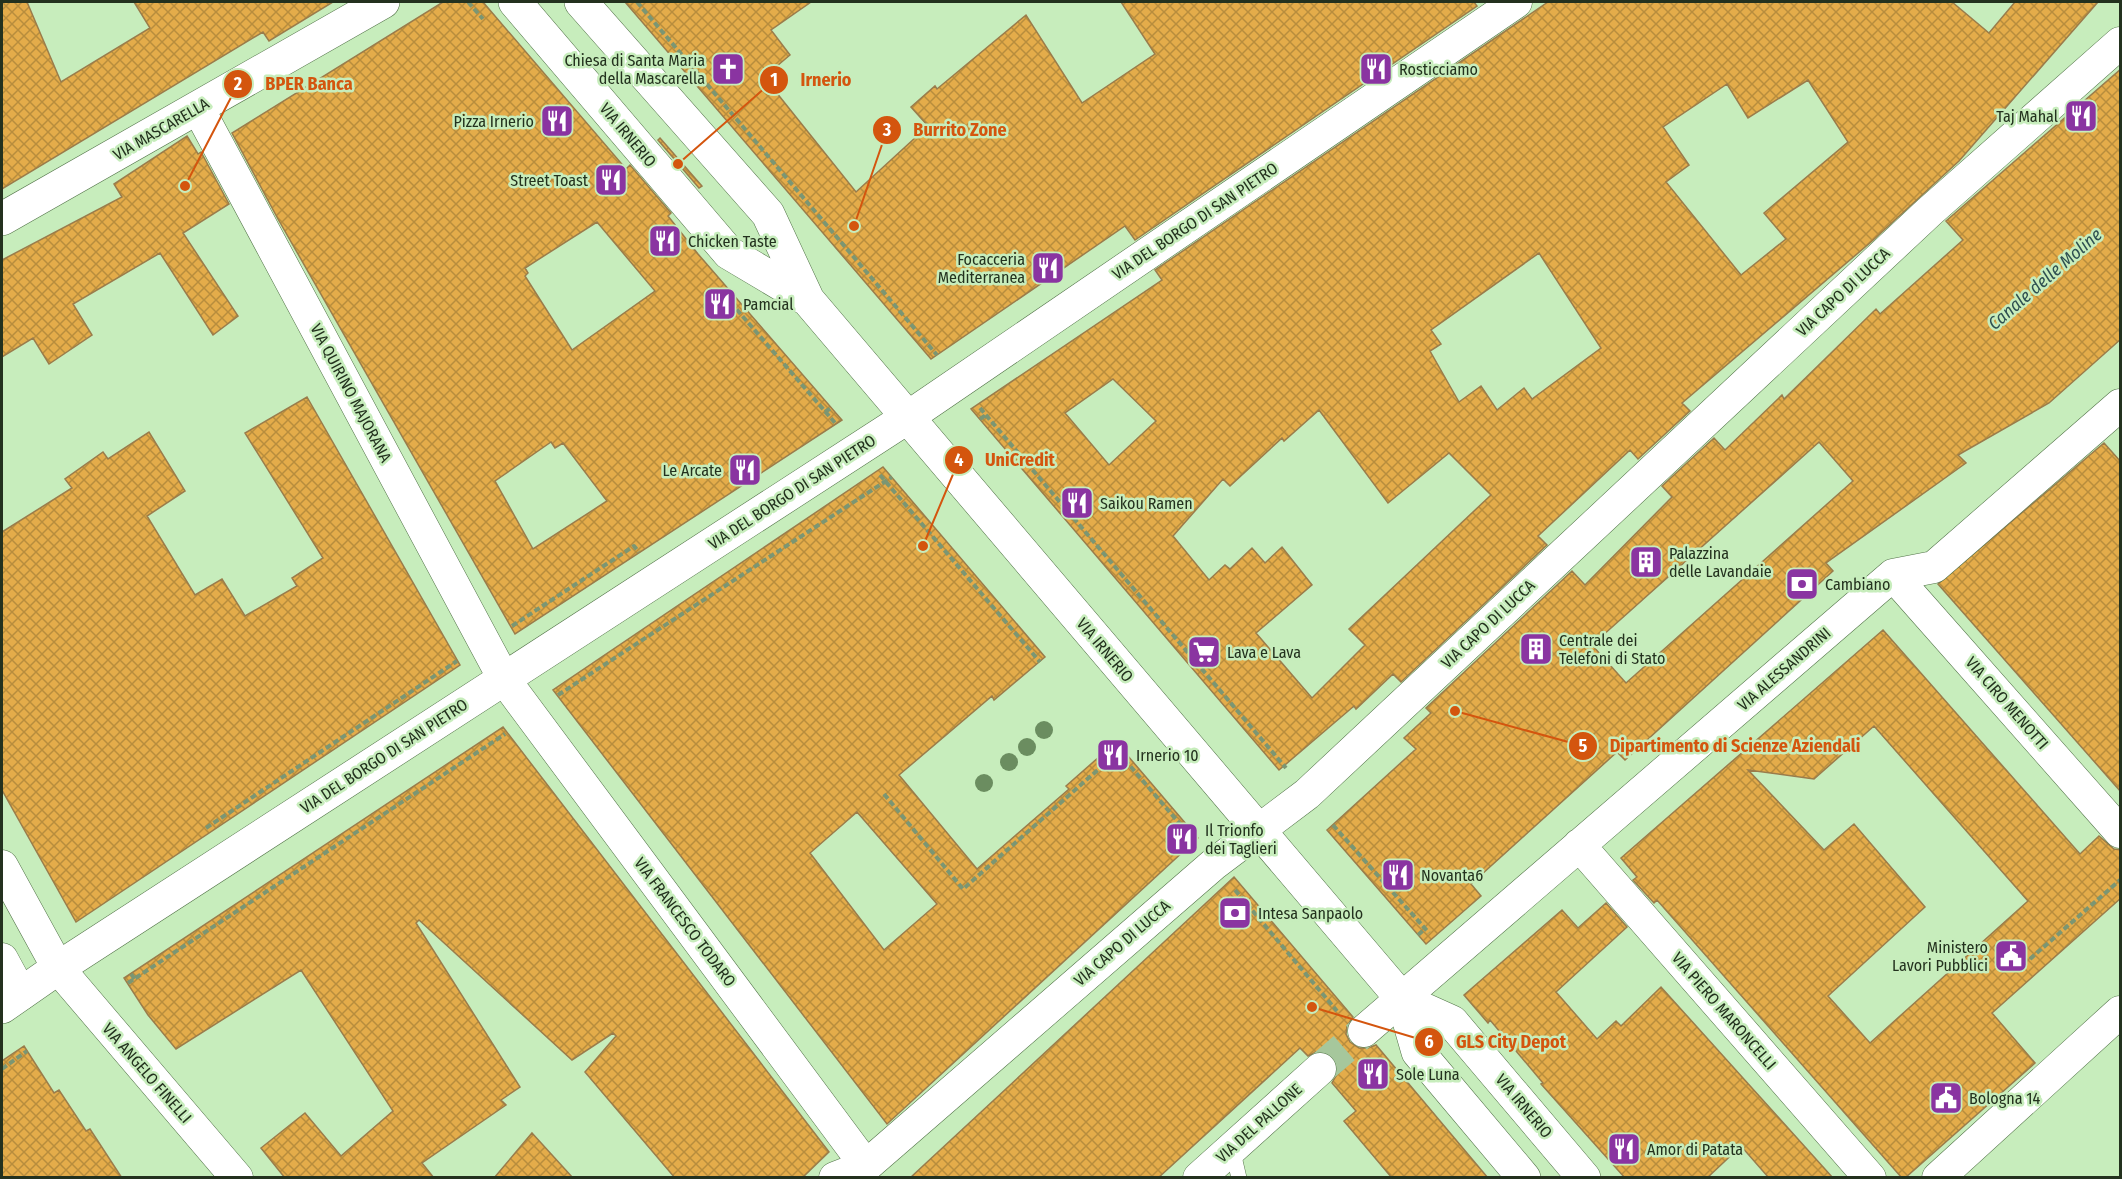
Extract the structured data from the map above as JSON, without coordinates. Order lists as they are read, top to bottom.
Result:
{
  "streets": {
    "street": [
      "VIA MASCARELLA",
      "VIA IRNERIO",
      "VIA DEL BORGO DI SAN PIETRO",
      "VIA CAPO DI LUCCA",
      "VIA QUIRINO MAJORANA",
      "VIA ALESSANDRINI",
      "VIA CIRO MENOTTI",
      "VIA FRANCESCO TODARO",
      "VIA PIERO MARONCELLI",
      "VIA ANGELO FINELLI",
      "VIA DEL PALLONE"
    ]
  },
  "crossings": [
    ["VIA MASCARELLA", "VIA QUIRINO MAJORANA"],
    ["VIA IRNERIO", "VIA DEL BORGO DI SAN PIETRO"],
    ["VIA IRNERIO", "VIA CAPO DI LUCCA"],
    ["VIA IRNERIO", "VIA ALESSANDRINI"],
    ["VIA DEL BORGO DI SAN PIETRO", "VIA QUIRINO MAJORANA"],
    ["VIA DEL BORGO DI SAN PIETRO", "VIA FRANCESCO TODARO"],
    ["VIA DEL BORGO DI SAN PIETRO", "VIA ANGELO FINELLI"],
    ["VIA CAPO DI LUCCA", "VIA FRANCESCO TODARO"],
    ["VIA QUIRINO MAJORANA", "VIA FRANCESCO TODARO"],
    ["VIA ALESSANDRINI", "VIA CIRO MENOTTI"],
    ["VIA ALESSANDRINI", "VIA PIERO MARONCELLI"]
  ],
  "water": ["Canale delle Moline"],
  "places": {
    "church": ["Chiesa di Santa Maria della Mascarella"],
    "restaurant": [
      "Rosticciamo",
      "Taj Mahal",
      "Pizza Irnerio",
      "Street Toast",
      "Chicken Taste",
      "Focacceria Mediterranea",
      "Pamcial",
      "Le Arcate",
      "Saikou Ramen",
      "Irnerio 10",
      "Il Trionfo dei Taglieri",
      "Novanta6",
      "Sole Luna",
      "Amor di Patata"
    ],
    "other": [
      "Irnerio",
      "BPER Banca",
      "Burrito Zone",
      "UniCredit",
      "Dipartimento di Scienze Aziendali",
      "GLS City Depot"
    ],
    "building": ["Palazzina delle Lavandaie", "Centrale dei Telefoni di Stato"],
    "bank": ["Cambiano", "Intesa Sanpaolo"],
    "supermarket": ["Lava e Lava"],
    "public building": ["Ministero Lavori Pubblici", "Bologna 14"]
  }
}
